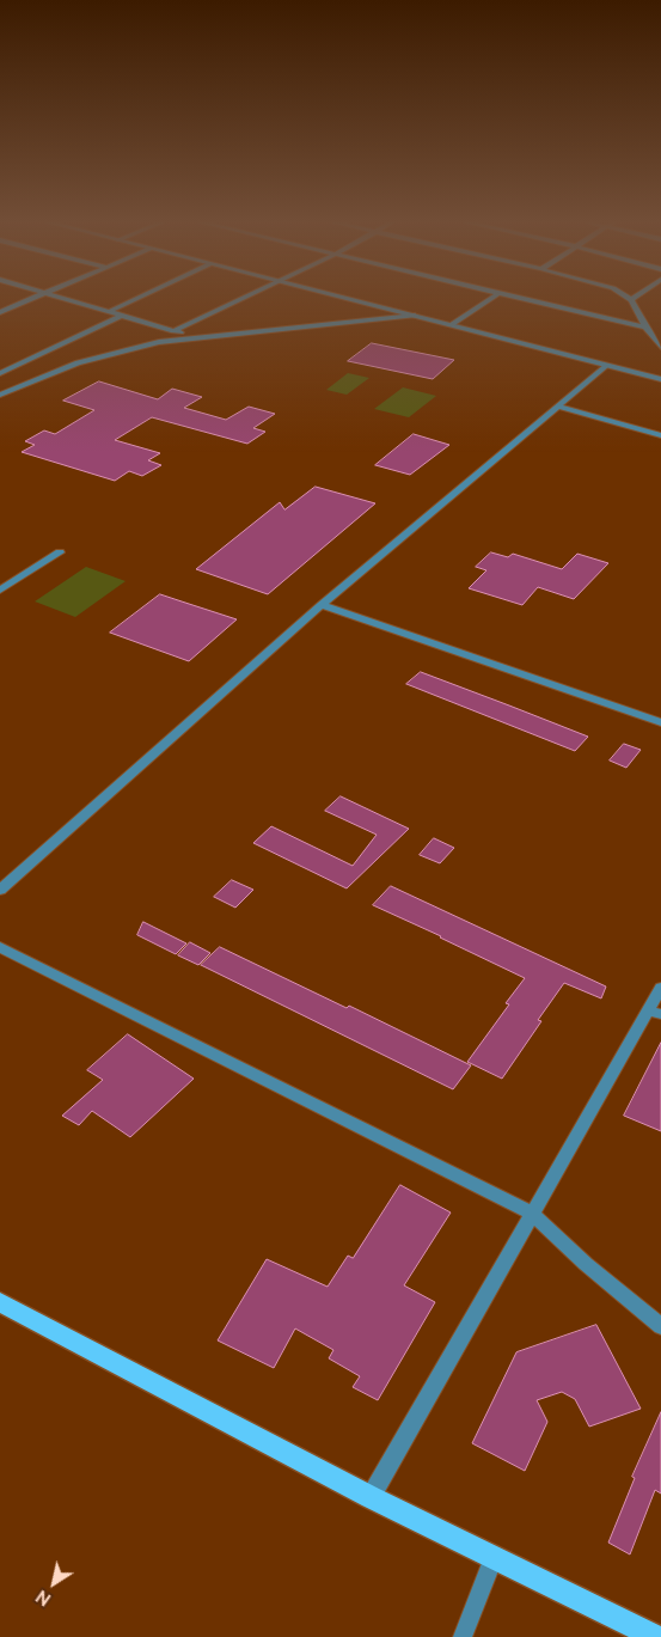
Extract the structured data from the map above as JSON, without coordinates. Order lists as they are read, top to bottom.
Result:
{
  "north": "bottom left"
}
